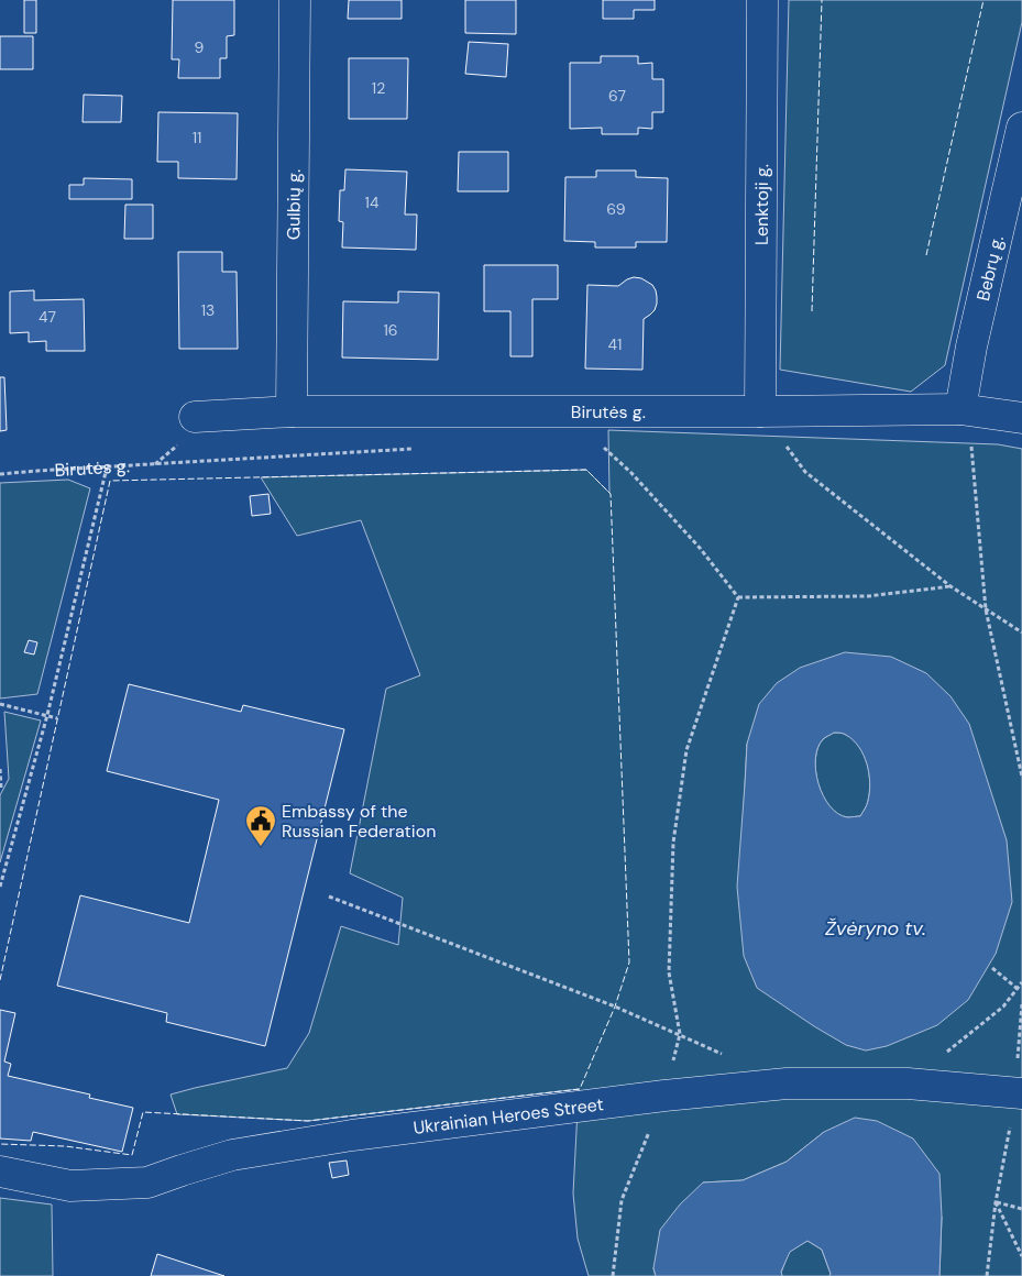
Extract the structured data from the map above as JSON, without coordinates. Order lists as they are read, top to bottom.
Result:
{
  "streets": {
    "street": [
      "Gulbių g.",
      "Lenktoji g.",
      "Bebrų g.",
      "Birutės g.",
      "Ukrainian Heroes Street"
    ]
  },
  "crossings": [
    ["Gulbių g.", "Birutės g."],
    ["Lenktoji g.", "Birutės g."],
    ["Bebrų g.", "Birutės g."]
  ],
  "water": ["Žvėryno tv."],
  "places": {
    "public building": ["Embassy of the Russian Federation"]
  },
  "house_numbers": [
    "9",
    "12",
    "67",
    "11",
    "14",
    "69",
    "13",
    "47",
    "16",
    "41"
  ]
}
